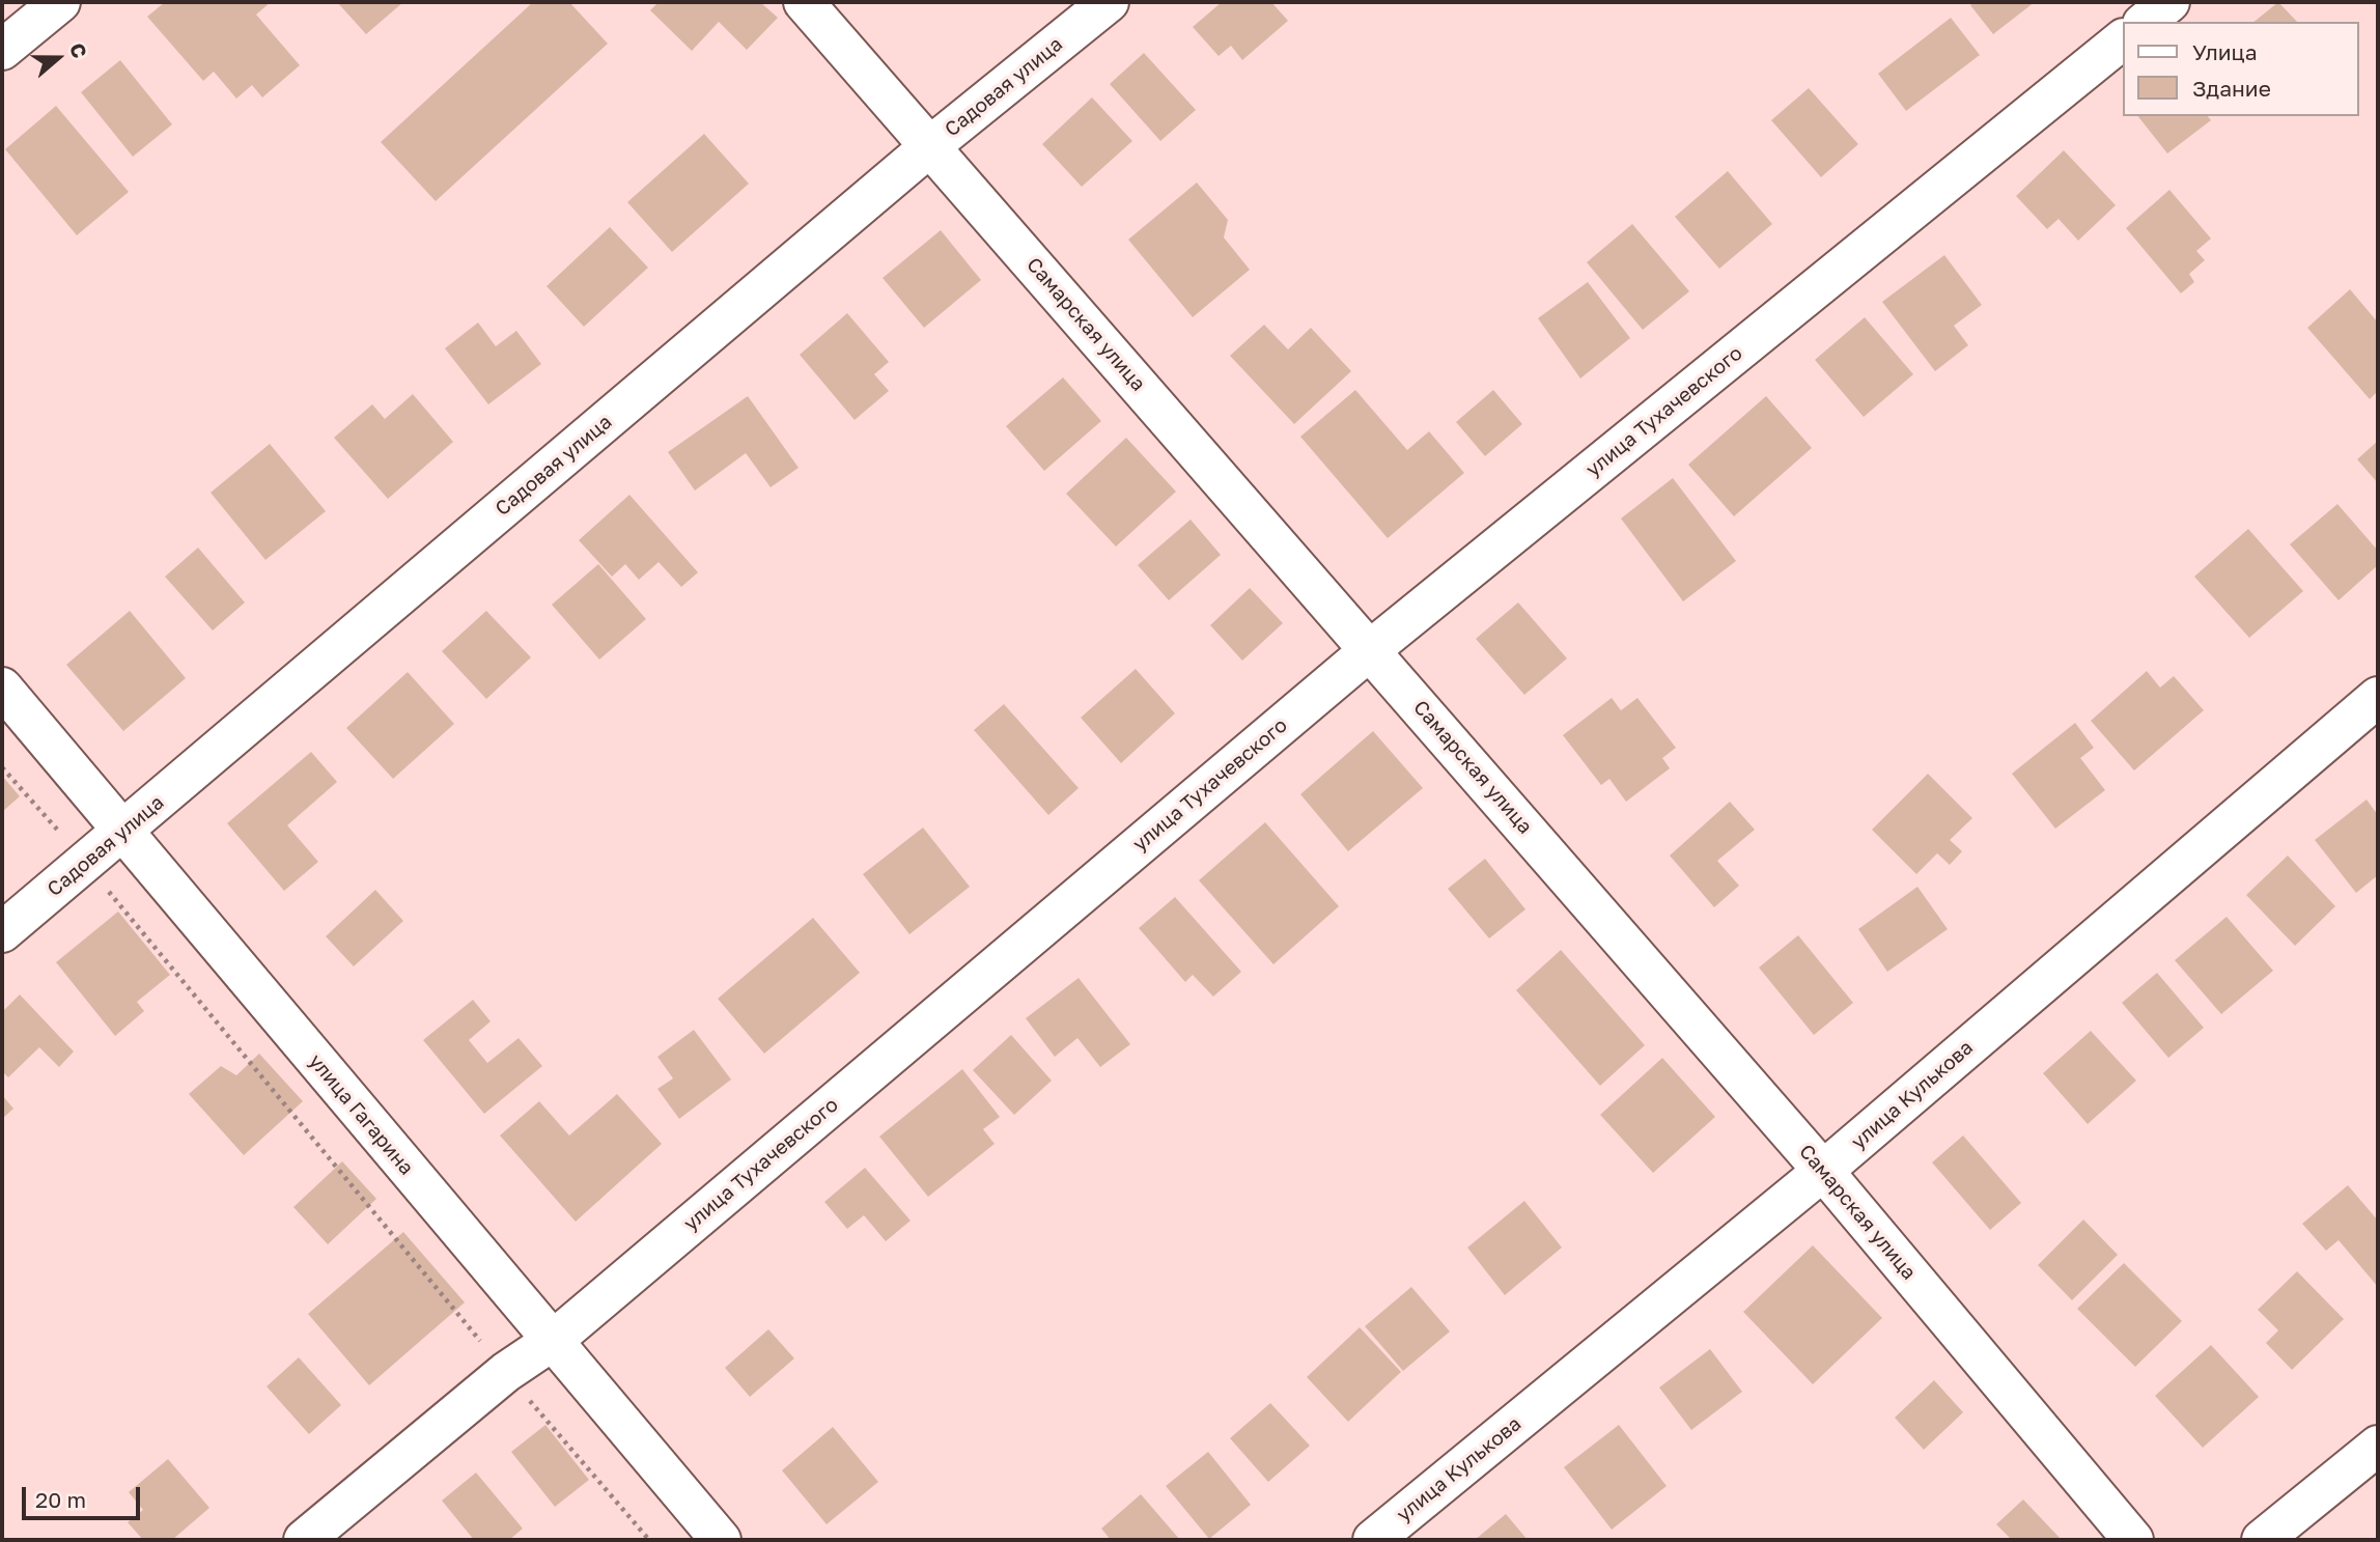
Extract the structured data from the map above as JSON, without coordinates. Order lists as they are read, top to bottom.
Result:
{
  "streets": {
    "street": [
      "Садовая улица",
      "Самарская улица",
      "улица Тухачевского",
      "улица Кулькова",
      "улица Гагарина"
    ]
  },
  "crossings": [
    ["Садовая улица", "Самарская улица"],
    ["Садовая улица", "улица Гагарина"],
    ["Самарская улица", "улица Тухачевского"],
    ["Самарская улица", "улица Кулькова"],
    ["улица Тухачевского", "улица Гагарина"]
  ],
  "legend": ["Улица", "Здание"],
  "scale_bar": "20 m",
  "north": "right"
}
